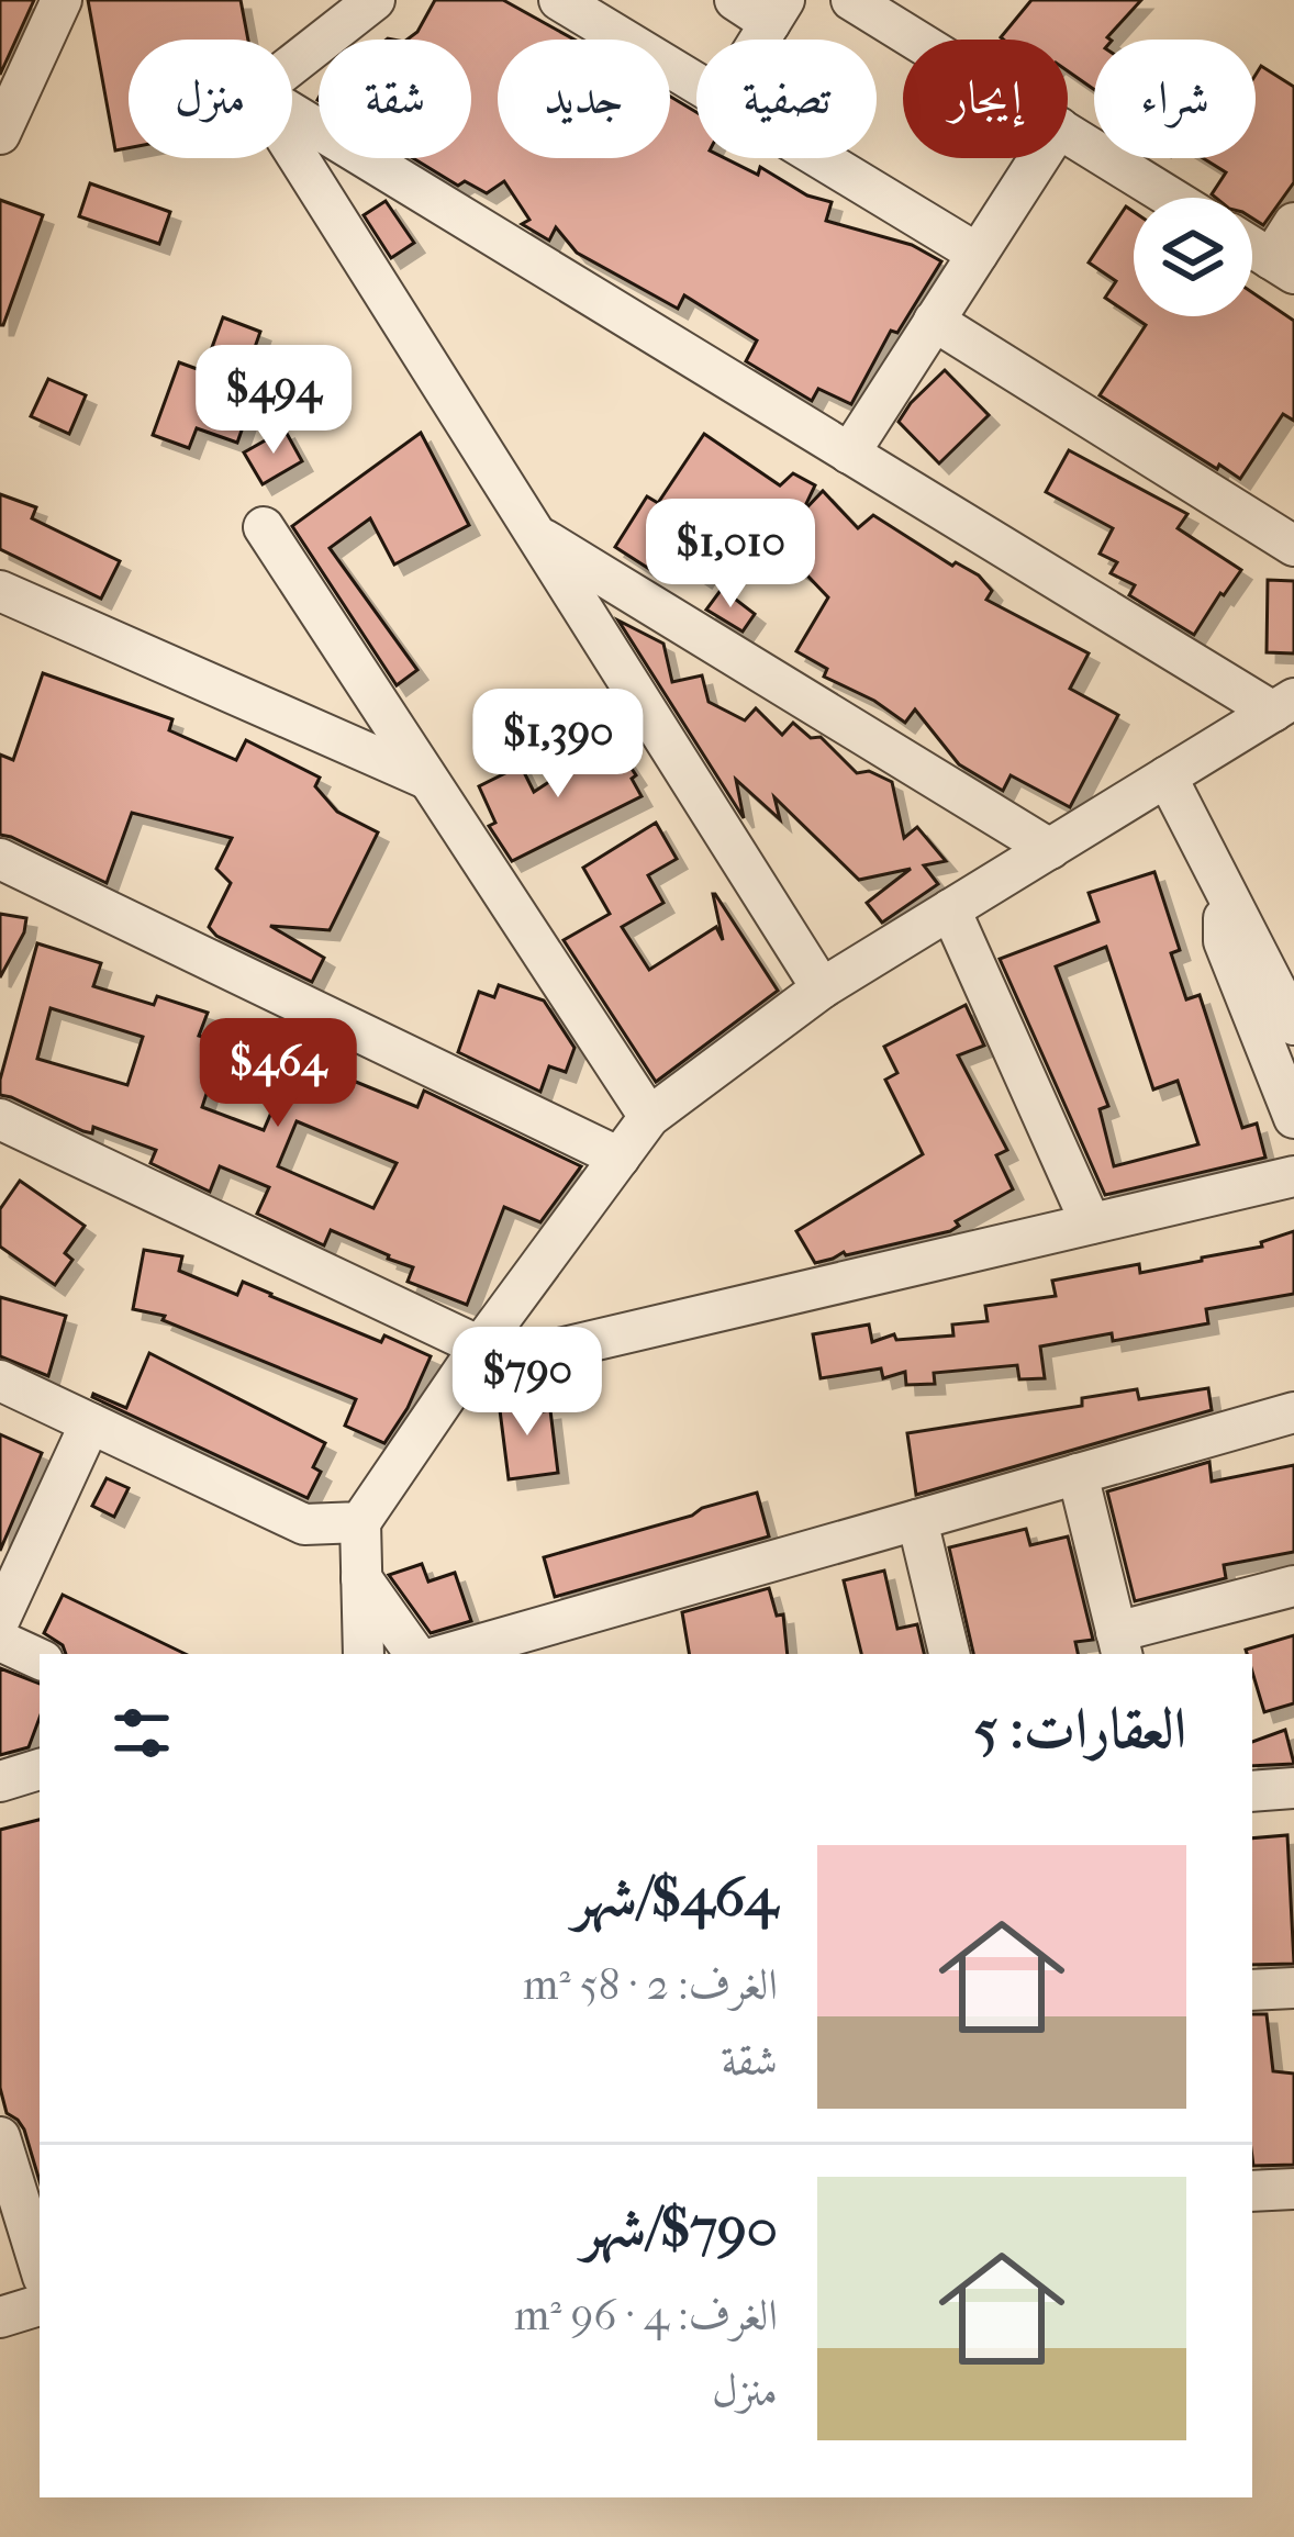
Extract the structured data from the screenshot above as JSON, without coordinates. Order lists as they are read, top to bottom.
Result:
{
  "page": {
    "chip": [
      "شراء",
      "إيجار",
      "تصفية",
      "جديد",
      "شقة",
      "منزل"
    ],
    "price": [
      "$494",
      "$1,010",
      "$1,390",
      "$464",
      "$790"
    ],
    "heading": "العقارات: 5",
    "list": [
      {
        "name": "$464/شهر",
        "note": "الغرف: 2 · 58 m² · شقة"
      },
      {
        "name": "$790/شهر",
        "note": "الغرف: 4 · 96 m² · منزل"
      }
    ]
  }
}
